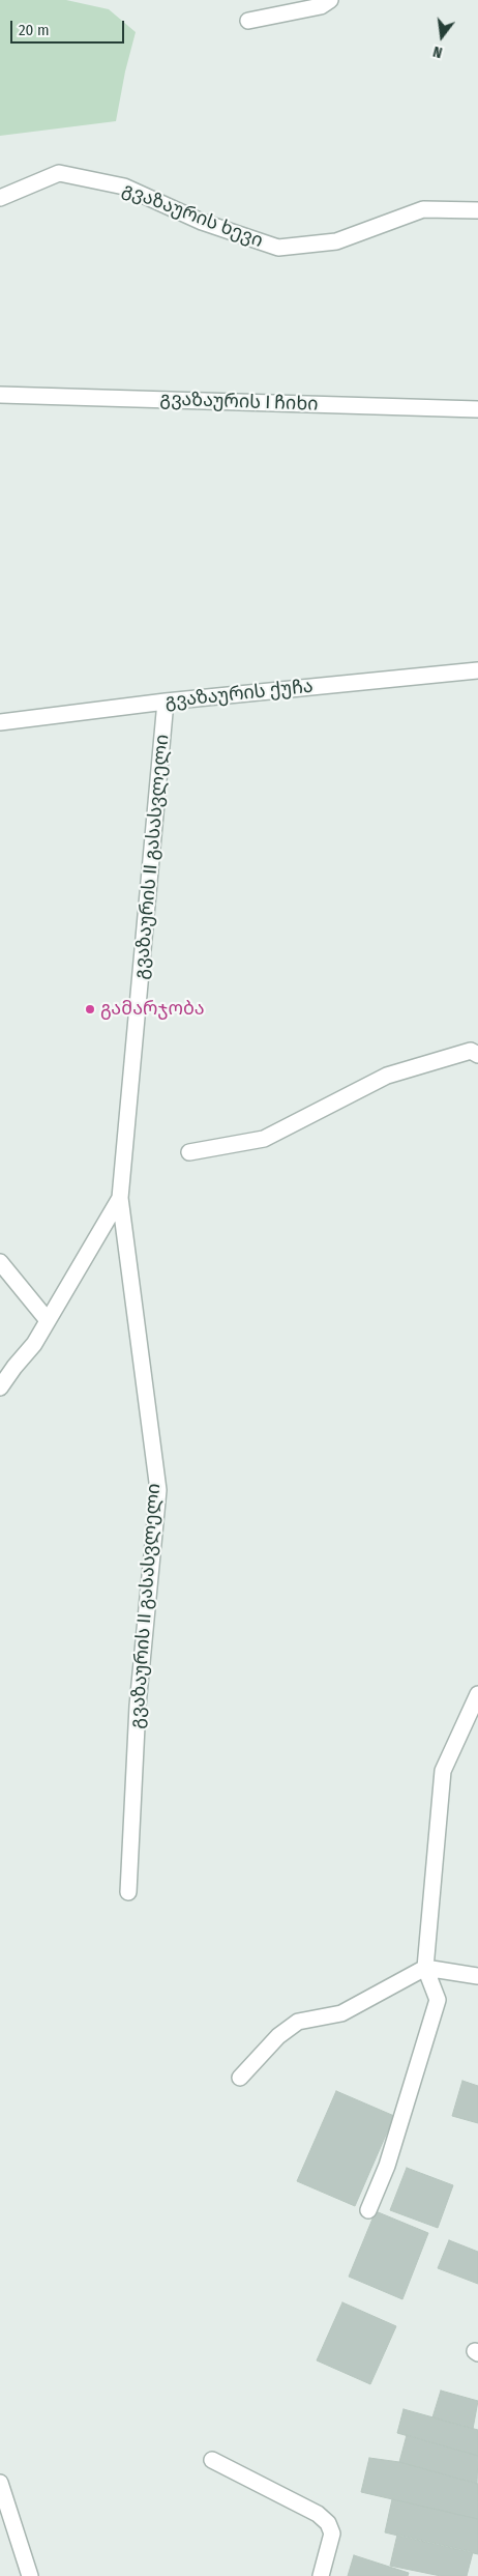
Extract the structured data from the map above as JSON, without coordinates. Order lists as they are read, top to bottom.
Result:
{
  "streets": {
    "street": [
      "გვაზაურის ხევი",
      "გვაზაურის I ჩიხი",
      "გვაზაურის ქუჩა",
      "გვაზაურის II გასასვლელი"
    ]
  },
  "crossings": [
    ["გვაზაურის ქუჩა", "გვაზაურის II გასასვლელი"]
  ],
  "places": ["გამარჯობა"],
  "scale_bar": "20 m",
  "north": "bottom"
}
